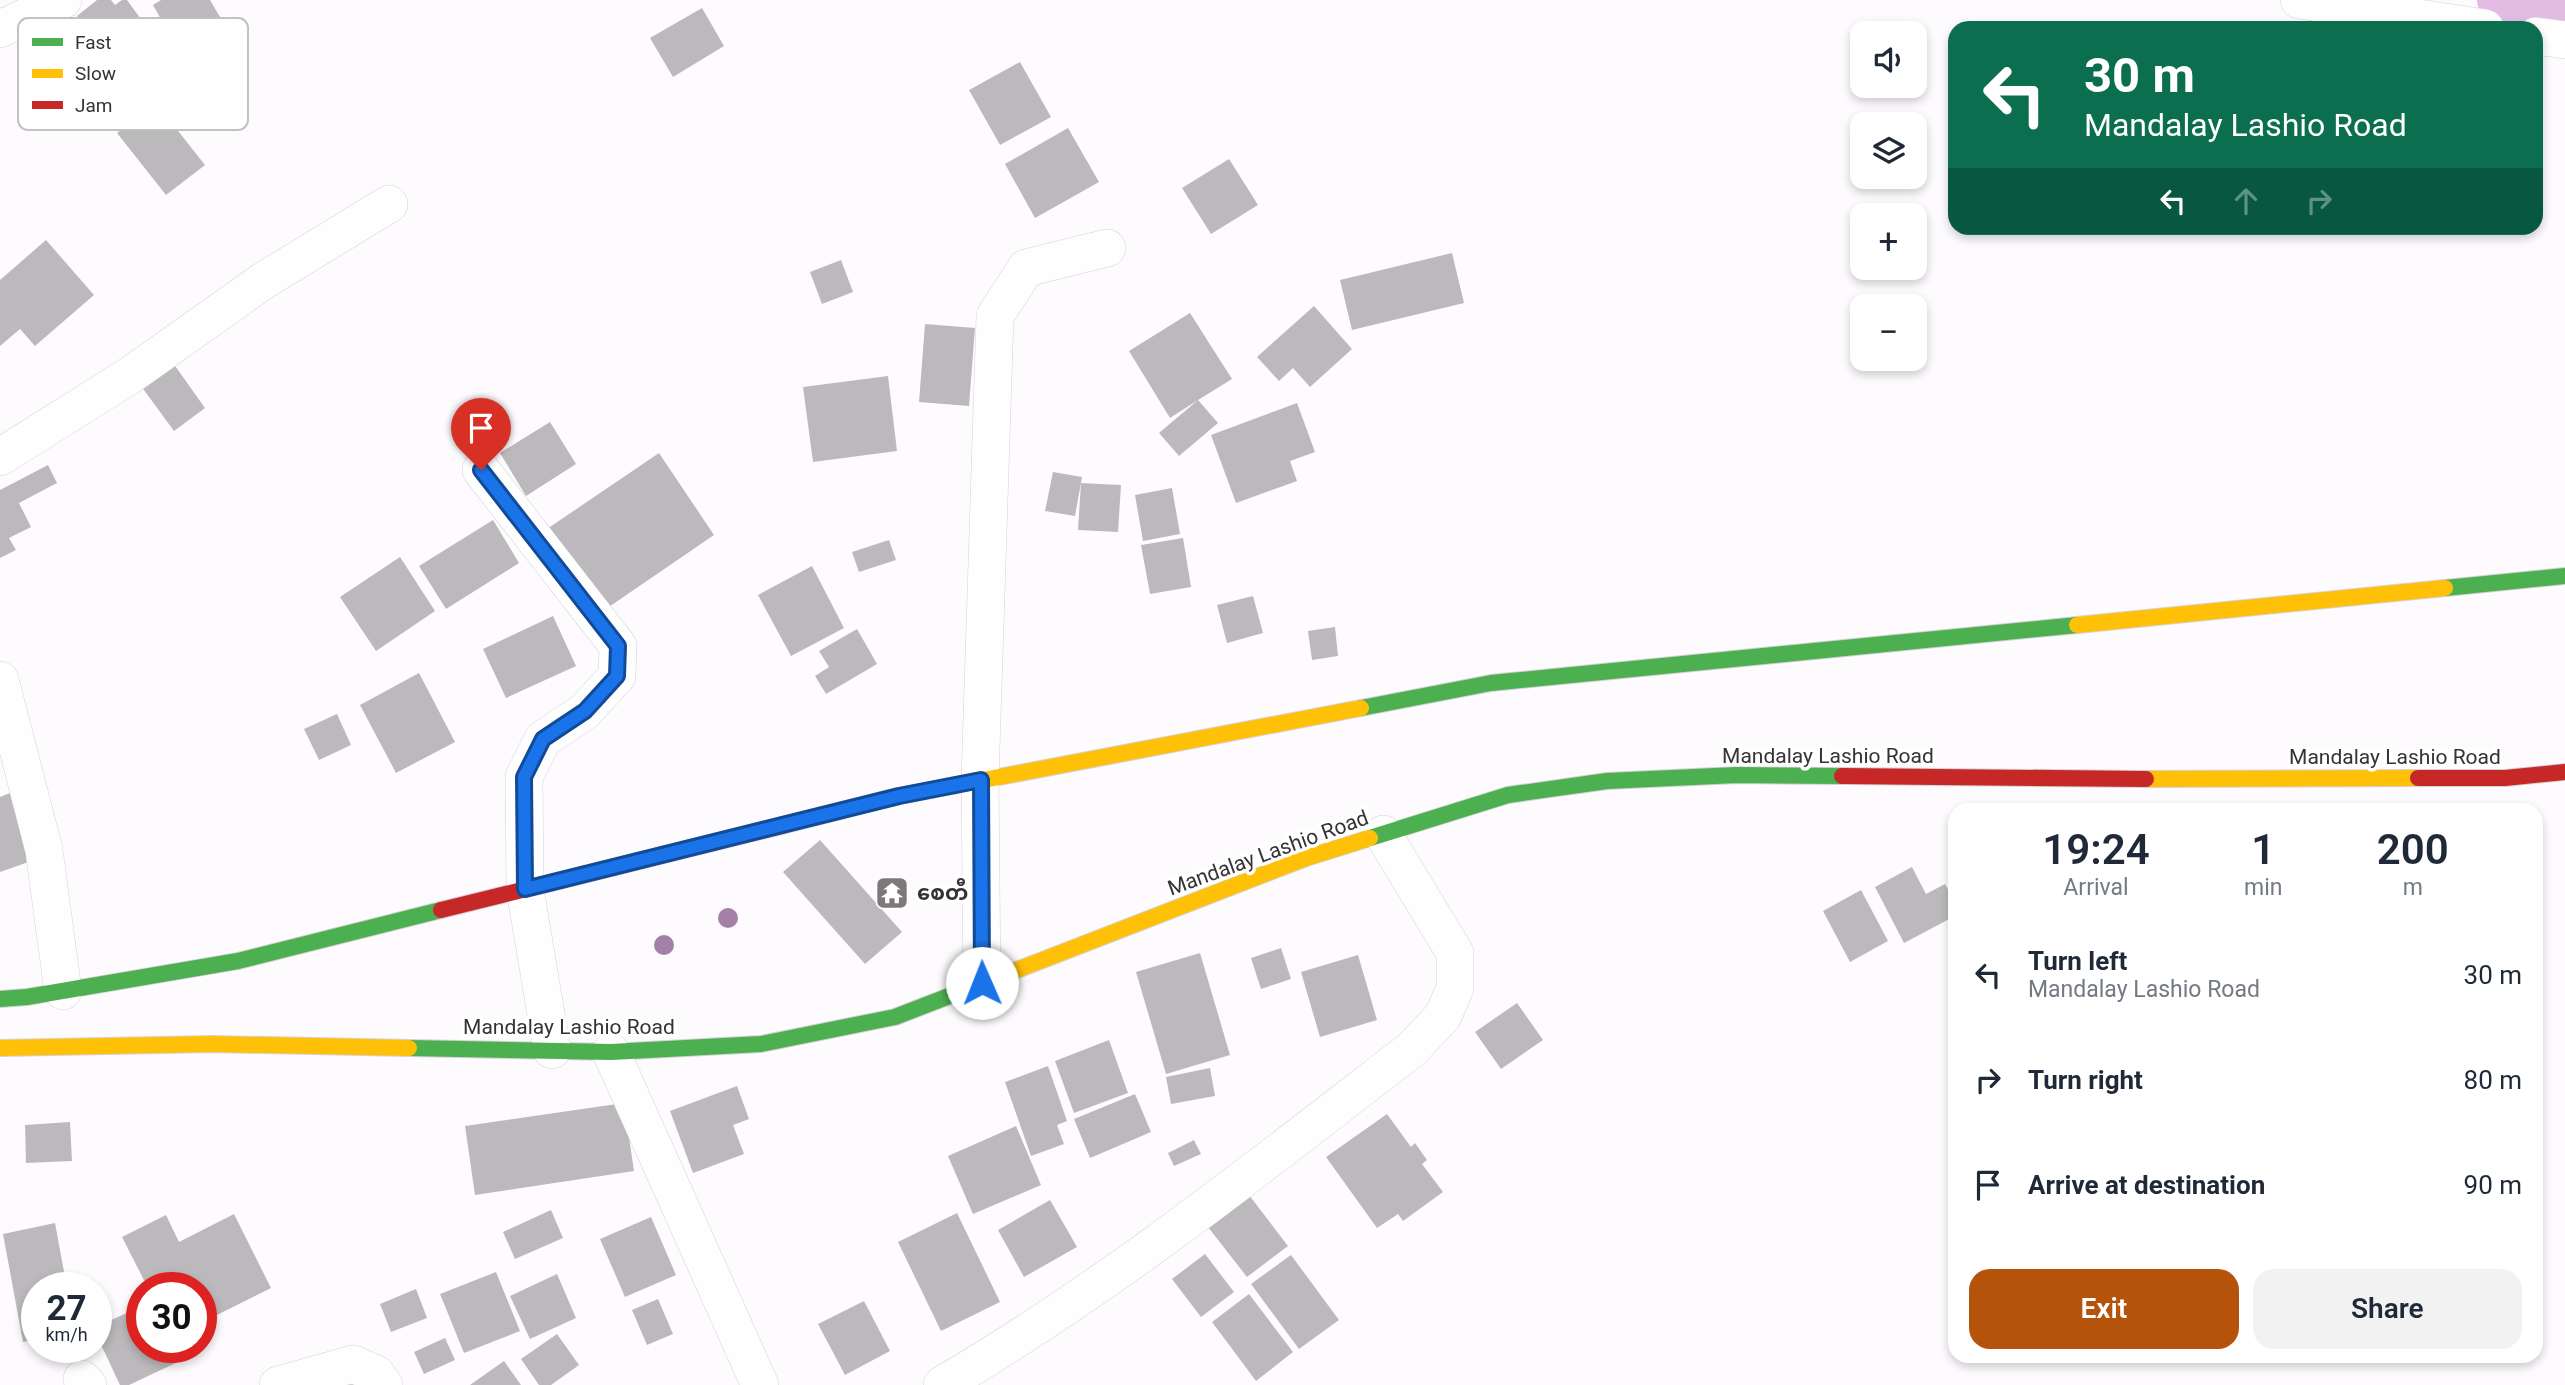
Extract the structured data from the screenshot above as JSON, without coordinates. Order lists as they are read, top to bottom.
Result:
{
  "streets": {
    "highway": ["Mandalay Lashio Road"]
  },
  "places": {
    "temple": ["စေတီ"]
  },
  "legend": ["Fast", "Slow", "Jam"],
  "page": {
    "map_buttons": ["+", "−"],
    "turn": ["30 m", "Mandalay Lashio Road"],
    "eta": [
      "19:24",
      "Arrival",
      "1",
      "min",
      "200",
      "m"
    ],
    "list": [
      {
        "name": "Turn left",
        "note": "Mandalay Lashio Road",
        "value": "30 m"
      },
      {
        "name": "Turn right",
        "value": "80 m"
      },
      {
        "name": "Arrive at destination",
        "value": "90 m"
      }
    ],
    "buttons": ["Exit", "Share"],
    "speed": "27 km/h",
    "limit": "30"
  }
}
